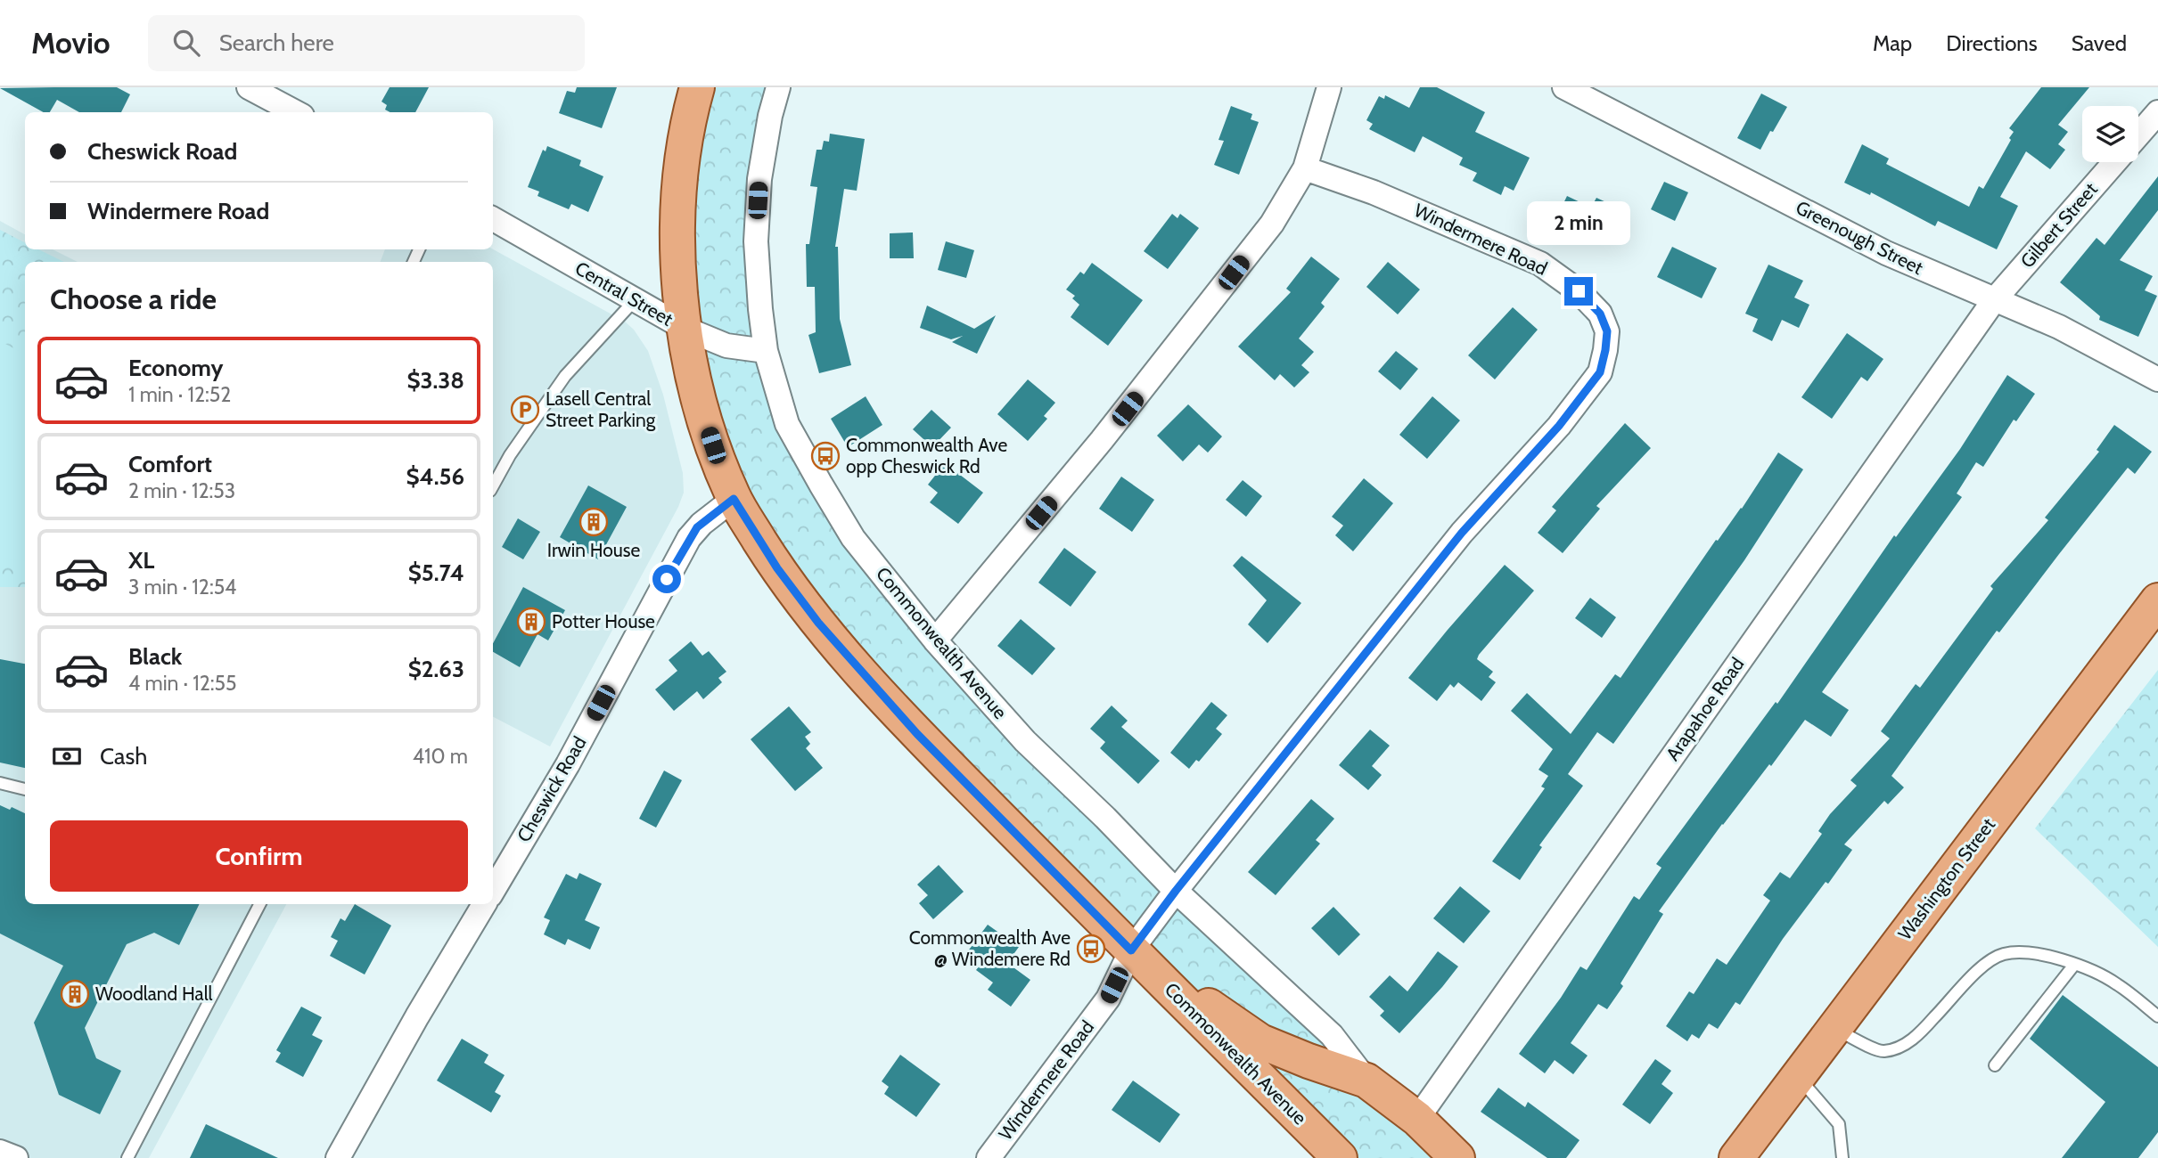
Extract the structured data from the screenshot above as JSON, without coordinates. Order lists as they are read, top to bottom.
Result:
{
  "streets": {
    "main road": ["Commonwealth Avenue", "Washington Street"],
    "street": [
      "Gilbert Street",
      "Greenough Street",
      "Windermere Road",
      "Central Street",
      "Arapahoe Road",
      "Cheswick Road"
    ]
  },
  "crossings": [
    ["Gilbert Street", "Greenough Street"],
    ["Gilbert Street", "Arapahoe Road"],
    ["Greenough Street", "Arapahoe Road"],
    ["Windermere Road", "Commonwealth Avenue"],
    ["Central Street", "Commonwealth Avenue"],
    ["Commonwealth Avenue", "Arapahoe Road"],
    ["Commonwealth Avenue", "Cheswick Road"]
  ],
  "places": {
    "parking": ["Lasell Central Street Parking"],
    "bus stop": ["Commonwealth Ave opp Cheswick Rd", "Commonwealth Ave @ Windemere Rd"],
    "building": ["Irwin House", "Potter House", "Woodland Hall"]
  },
  "page": {
    "header": "Movio",
    "search": "Search here",
    "nav": ["Map", "Directions", "Saved"],
    "banner": ["Cheswick Road", "Windermere Road"],
    "bubble": "2 min",
    "heading": "Choose a ride",
    "list": [
      {
        "name": "Economy",
        "note": "1 min · 12:52",
        "value": "$3.38"
      },
      {
        "name": "Comfort",
        "note": "2 min · 12:53",
        "value": "$4.56"
      },
      {
        "name": "XL",
        "note": "3 min · 12:54",
        "value": "$5.74"
      },
      {
        "name": "Black",
        "note": "4 min · 12:55",
        "value": "$2.63"
      }
    ],
    "pay": ["Cash", "410 m"],
    "buttons": "Confirm"
  }
}
